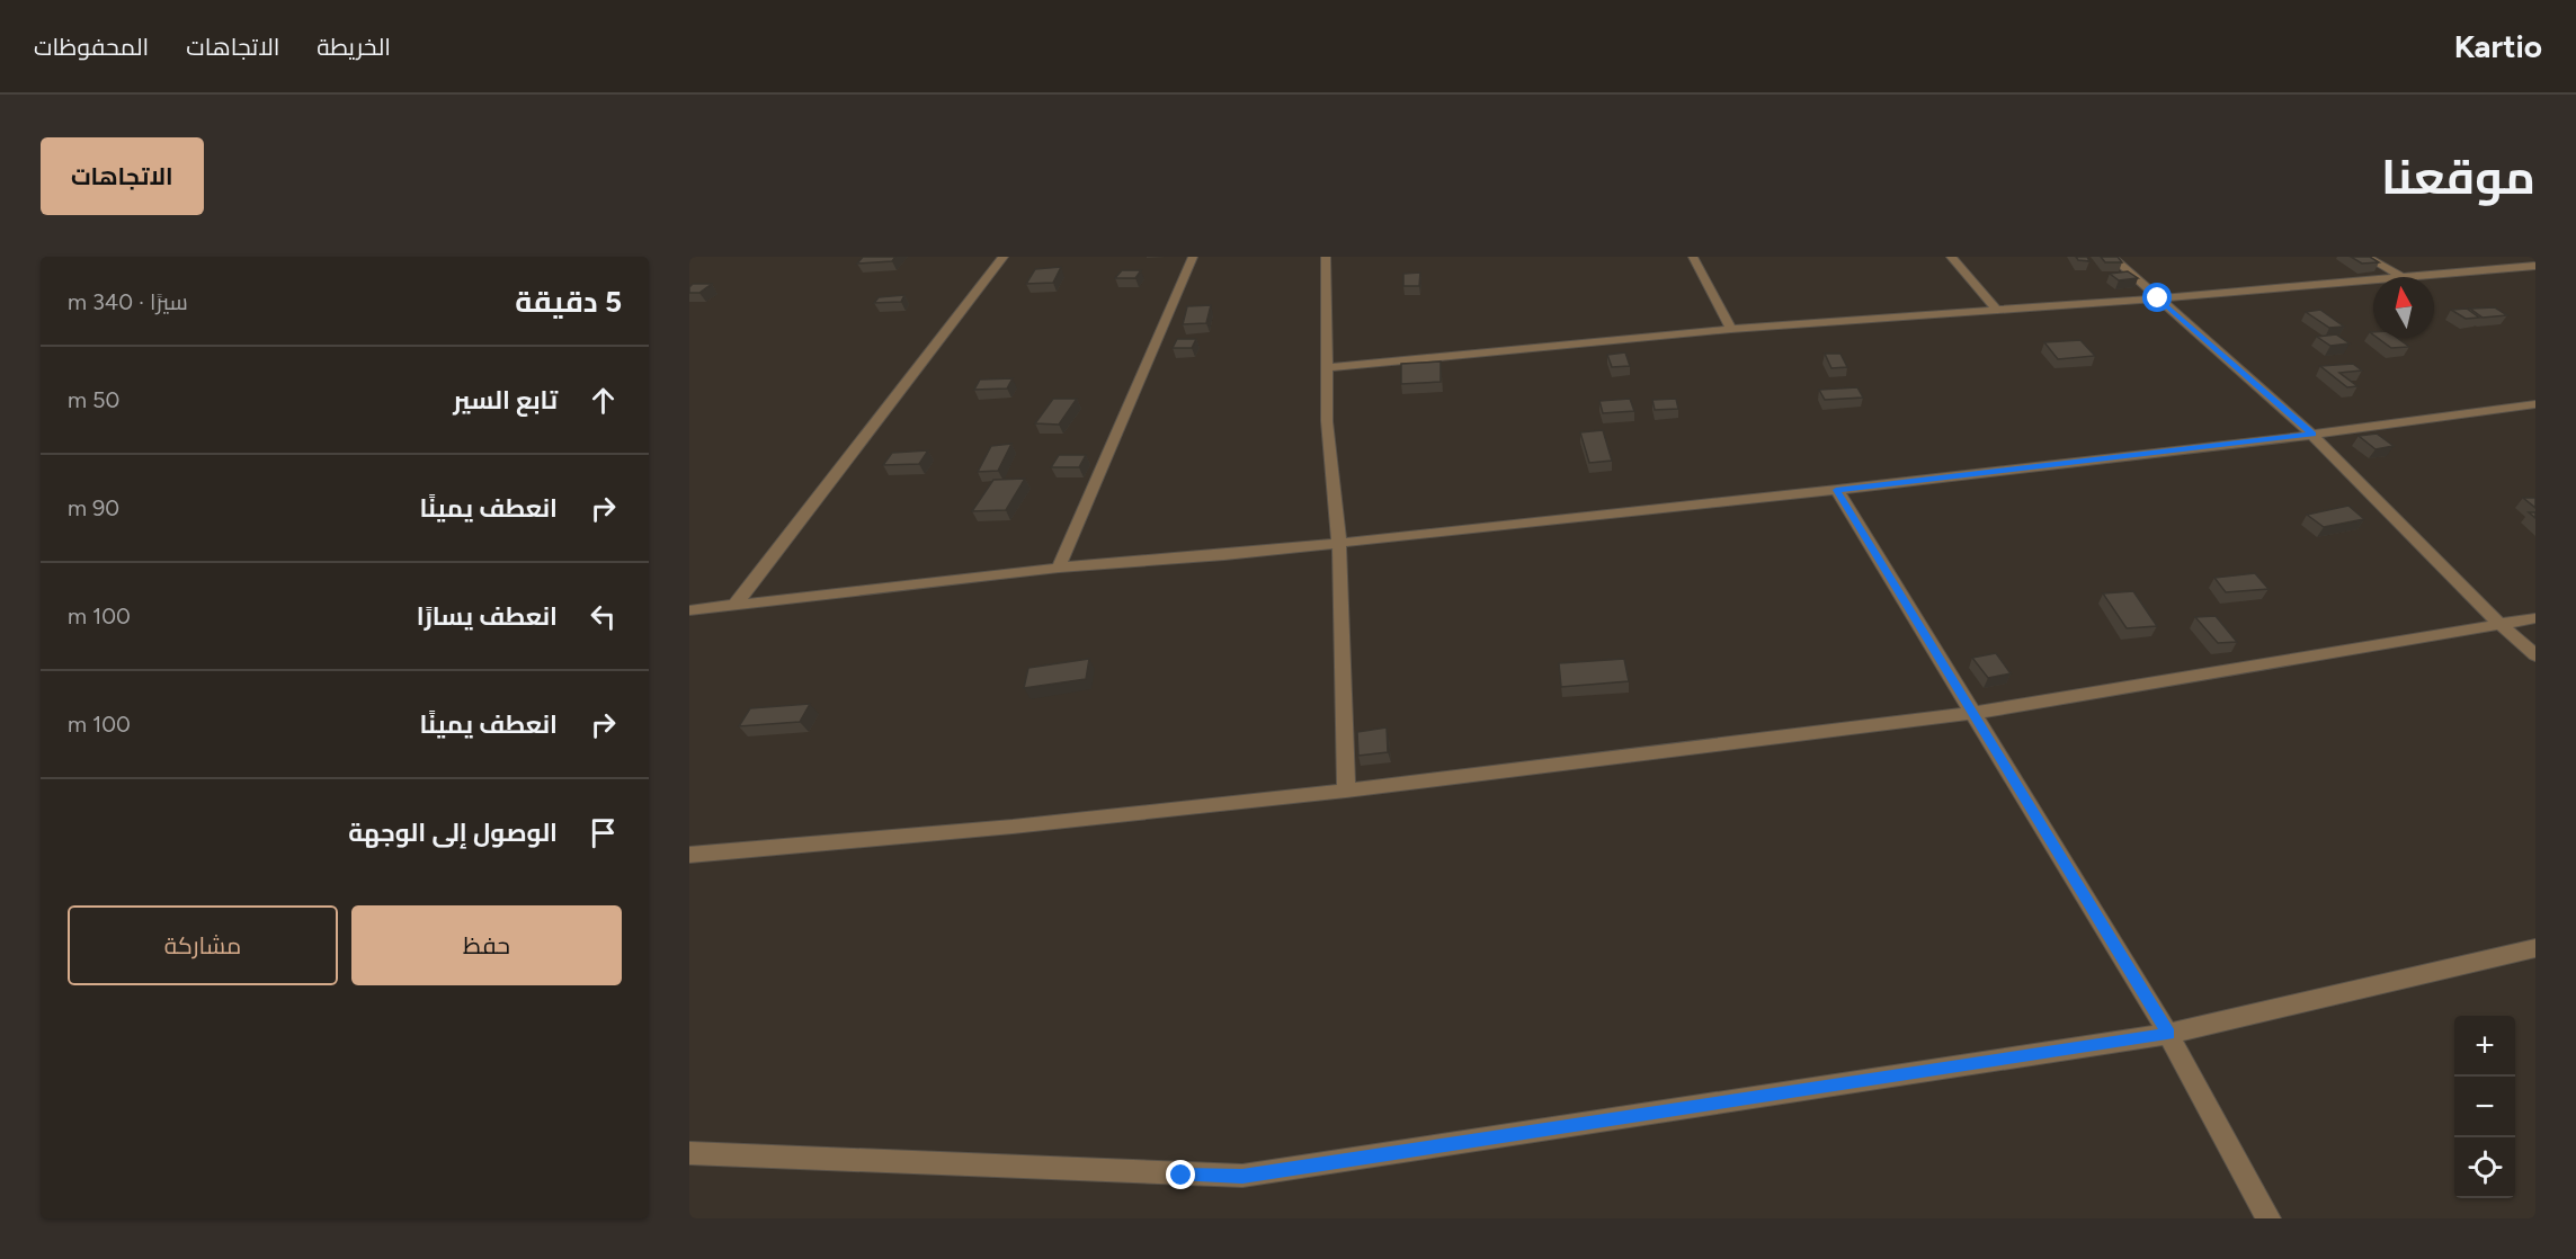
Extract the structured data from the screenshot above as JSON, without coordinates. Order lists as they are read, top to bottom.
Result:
{
  "north": "top",
  "page": {
    "header": "Kartio",
    "nav": ["الخريطة", "الاتجاهات", "المحفوظات"],
    "title": "موقعنا",
    "buttons": [
      "الاتجاهات",
      ["حفظ", "مشاركة"]
    ],
    "heading": ["5 دقيقة", "سيرًا · 340 m"],
    "list": [
      ["تابع السير", "50 m"],
      ["انعطف يمينًا", "90 m"],
      ["انعطف يسارًا", "100 m"],
      ["انعطف يمينًا", "100 m"],
      "الوصول إلى الوجهة"
    ],
    "map_buttons": ["+", "−"]
  }
}
